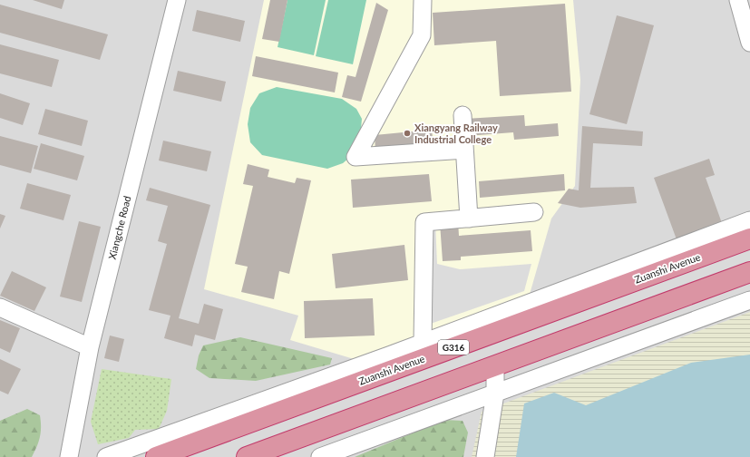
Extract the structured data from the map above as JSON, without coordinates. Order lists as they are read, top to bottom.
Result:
{
  "streets": {
    "highway": ["Zuanshi Avenue", "G316"],
    "street": ["Xiangche Road"]
  },
  "places": ["Xiangyang Railway Industrial College"]
}
